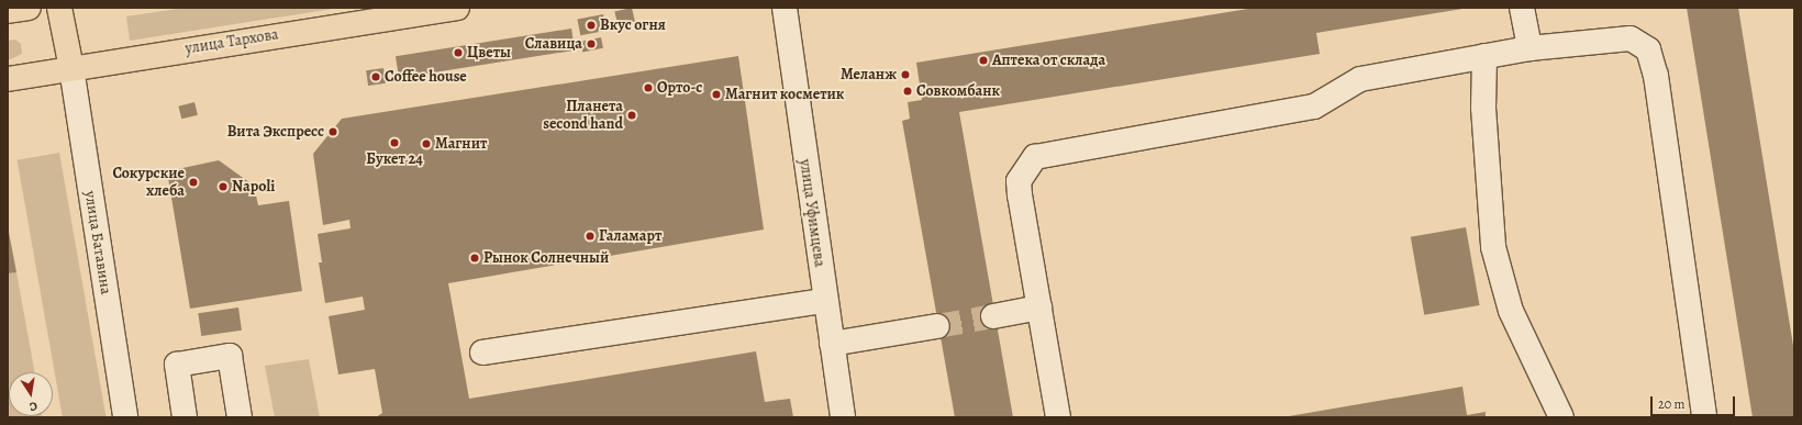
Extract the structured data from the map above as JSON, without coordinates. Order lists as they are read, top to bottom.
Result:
{
  "streets": {
    "main road": ["улица Тархова"],
    "street": ["улица Уфимцева", "улица Батавина"]
  },
  "crossings": [
    ["улица Тархова", "улица Батавина"]
  ],
  "places": [
    "Вкус огня",
    "Славица",
    "Цветы",
    "Аптека от склада",
    "Меланж",
    "Coffee house",
    "Орто-с",
    "Совкомбанк",
    "Магнит косметик",
    "Планета second hand",
    "Вита Экспресс",
    "Букет 24",
    "Магнит",
    "Сокурские хлеба",
    "Napoli",
    "Галамарт",
    "Рынок Солнечный"
  ],
  "scale_bar": "20 m",
  "north": "bottom"
}
